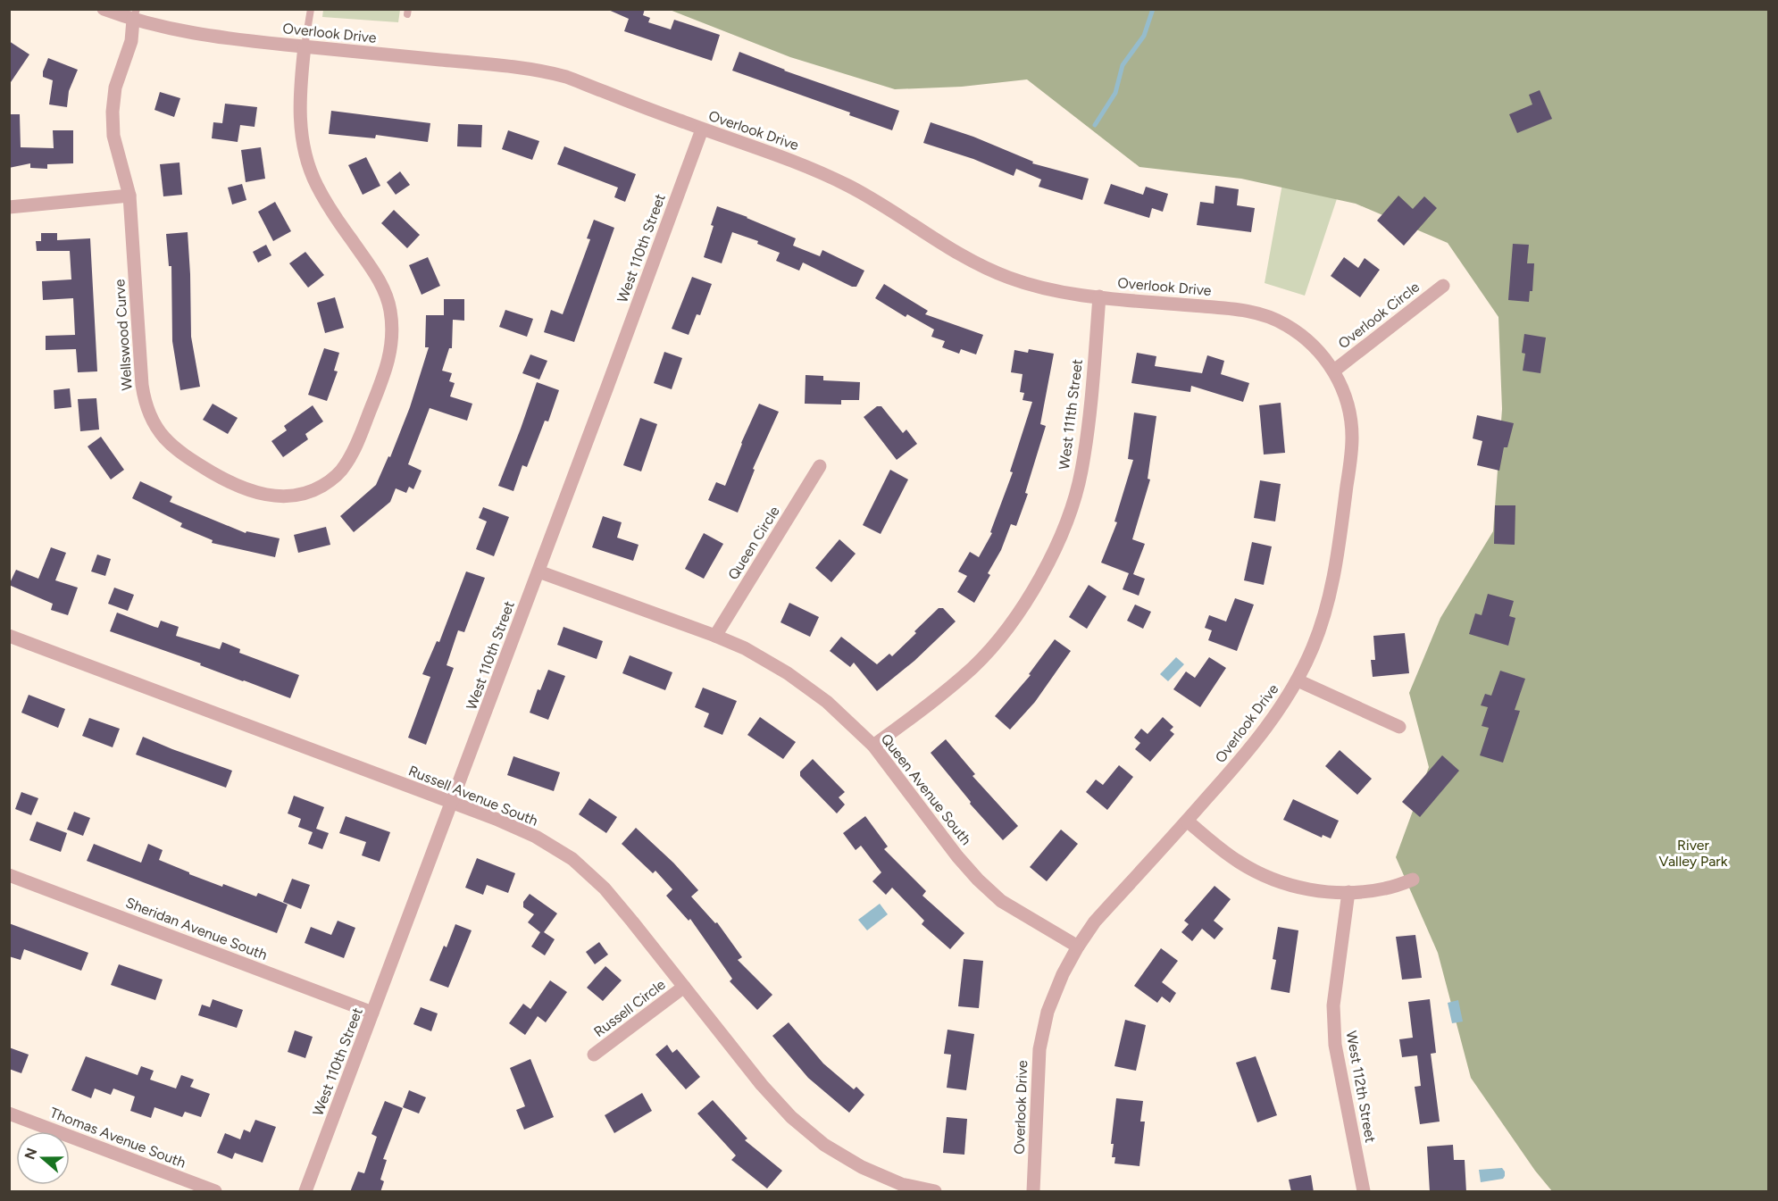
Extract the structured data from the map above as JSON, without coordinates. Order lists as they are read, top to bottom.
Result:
{
  "streets": {
    "street": [
      "Overlook Drive",
      "West 110th Street",
      "Overlook Circle",
      "Wellswood Curve",
      "West 111th Street",
      "Queen Circle",
      "Queen Avenue South",
      "Russell Avenue South",
      "Sheridan Avenue South",
      "Russell Circle",
      "West 112th Street",
      "Thomas Avenue South"
    ]
  },
  "crossings": [
    ["Overlook Drive", "West 110th Street"],
    ["Overlook Drive", "Overlook Circle"],
    ["Overlook Drive", "Wellswood Curve"],
    ["Overlook Drive", "West 111th Street"],
    ["Overlook Drive", "Queen Avenue South"],
    ["West 110th Street", "Queen Avenue South"],
    ["West 110th Street", "Russell Avenue South"],
    ["West 110th Street", "Sheridan Avenue South"],
    ["West 111th Street", "Queen Avenue South"],
    ["Queen Circle", "Queen Avenue South"],
    ["Russell Avenue South", "Russell Circle"]
  ],
  "parks": ["River Valley Park"],
  "north": "left"
}
